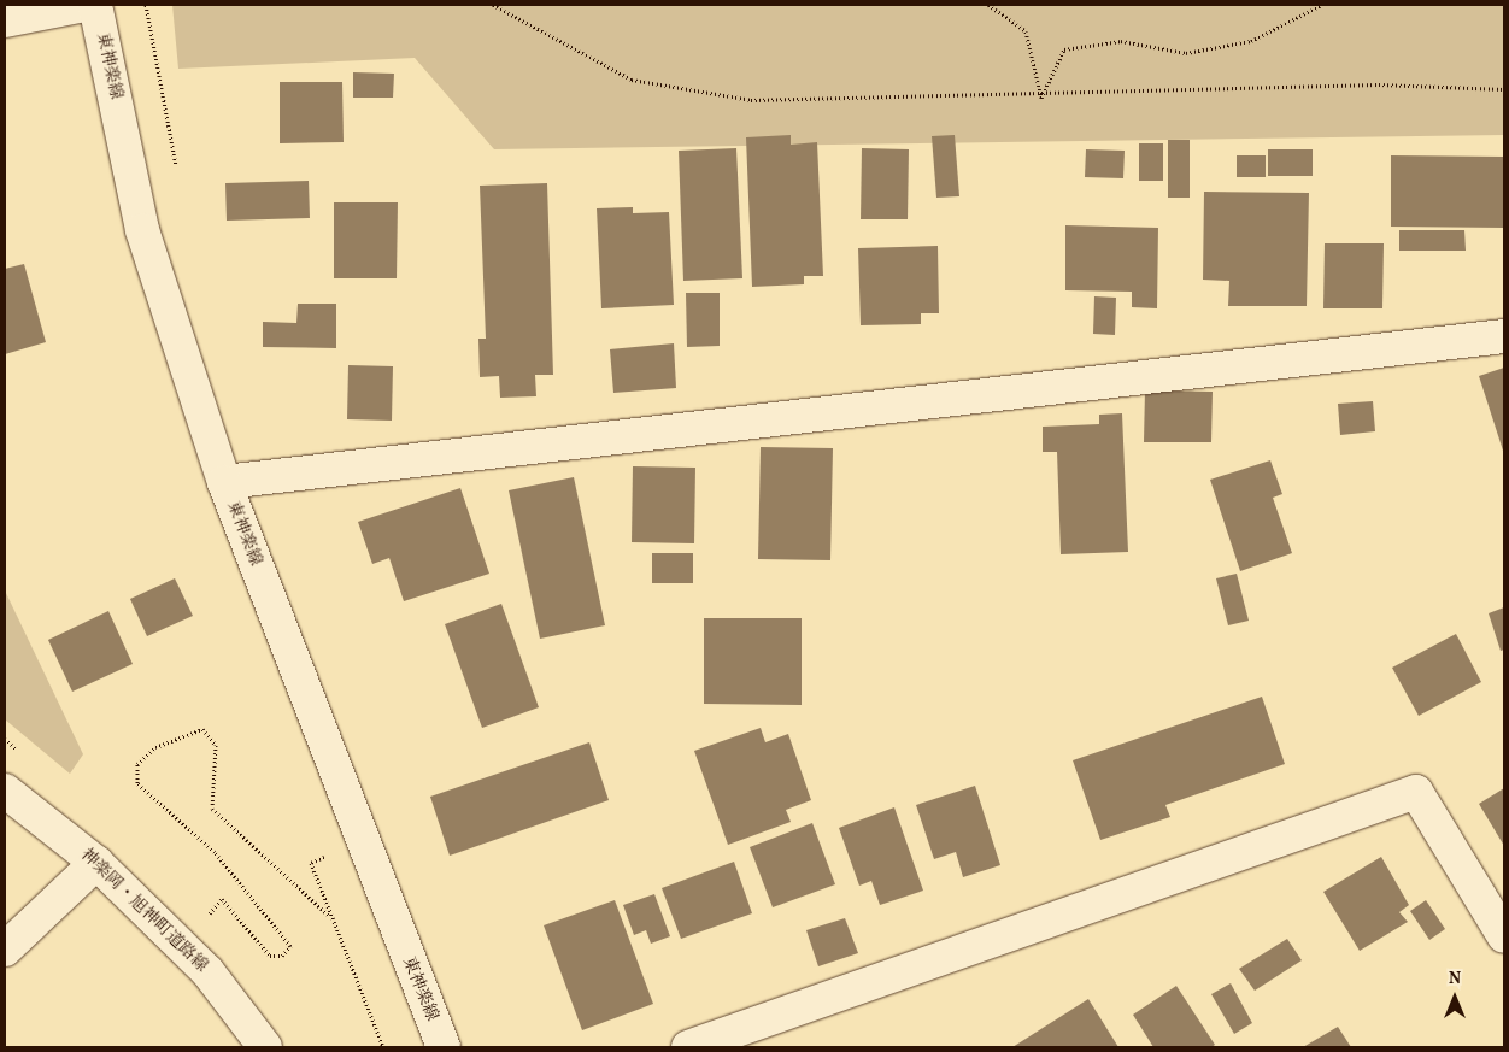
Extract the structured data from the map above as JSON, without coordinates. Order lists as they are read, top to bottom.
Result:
{
  "streets": {
    "street": ["東神楽線", "神楽岡・旭神町道路線"]
  },
  "north": "top"
}
